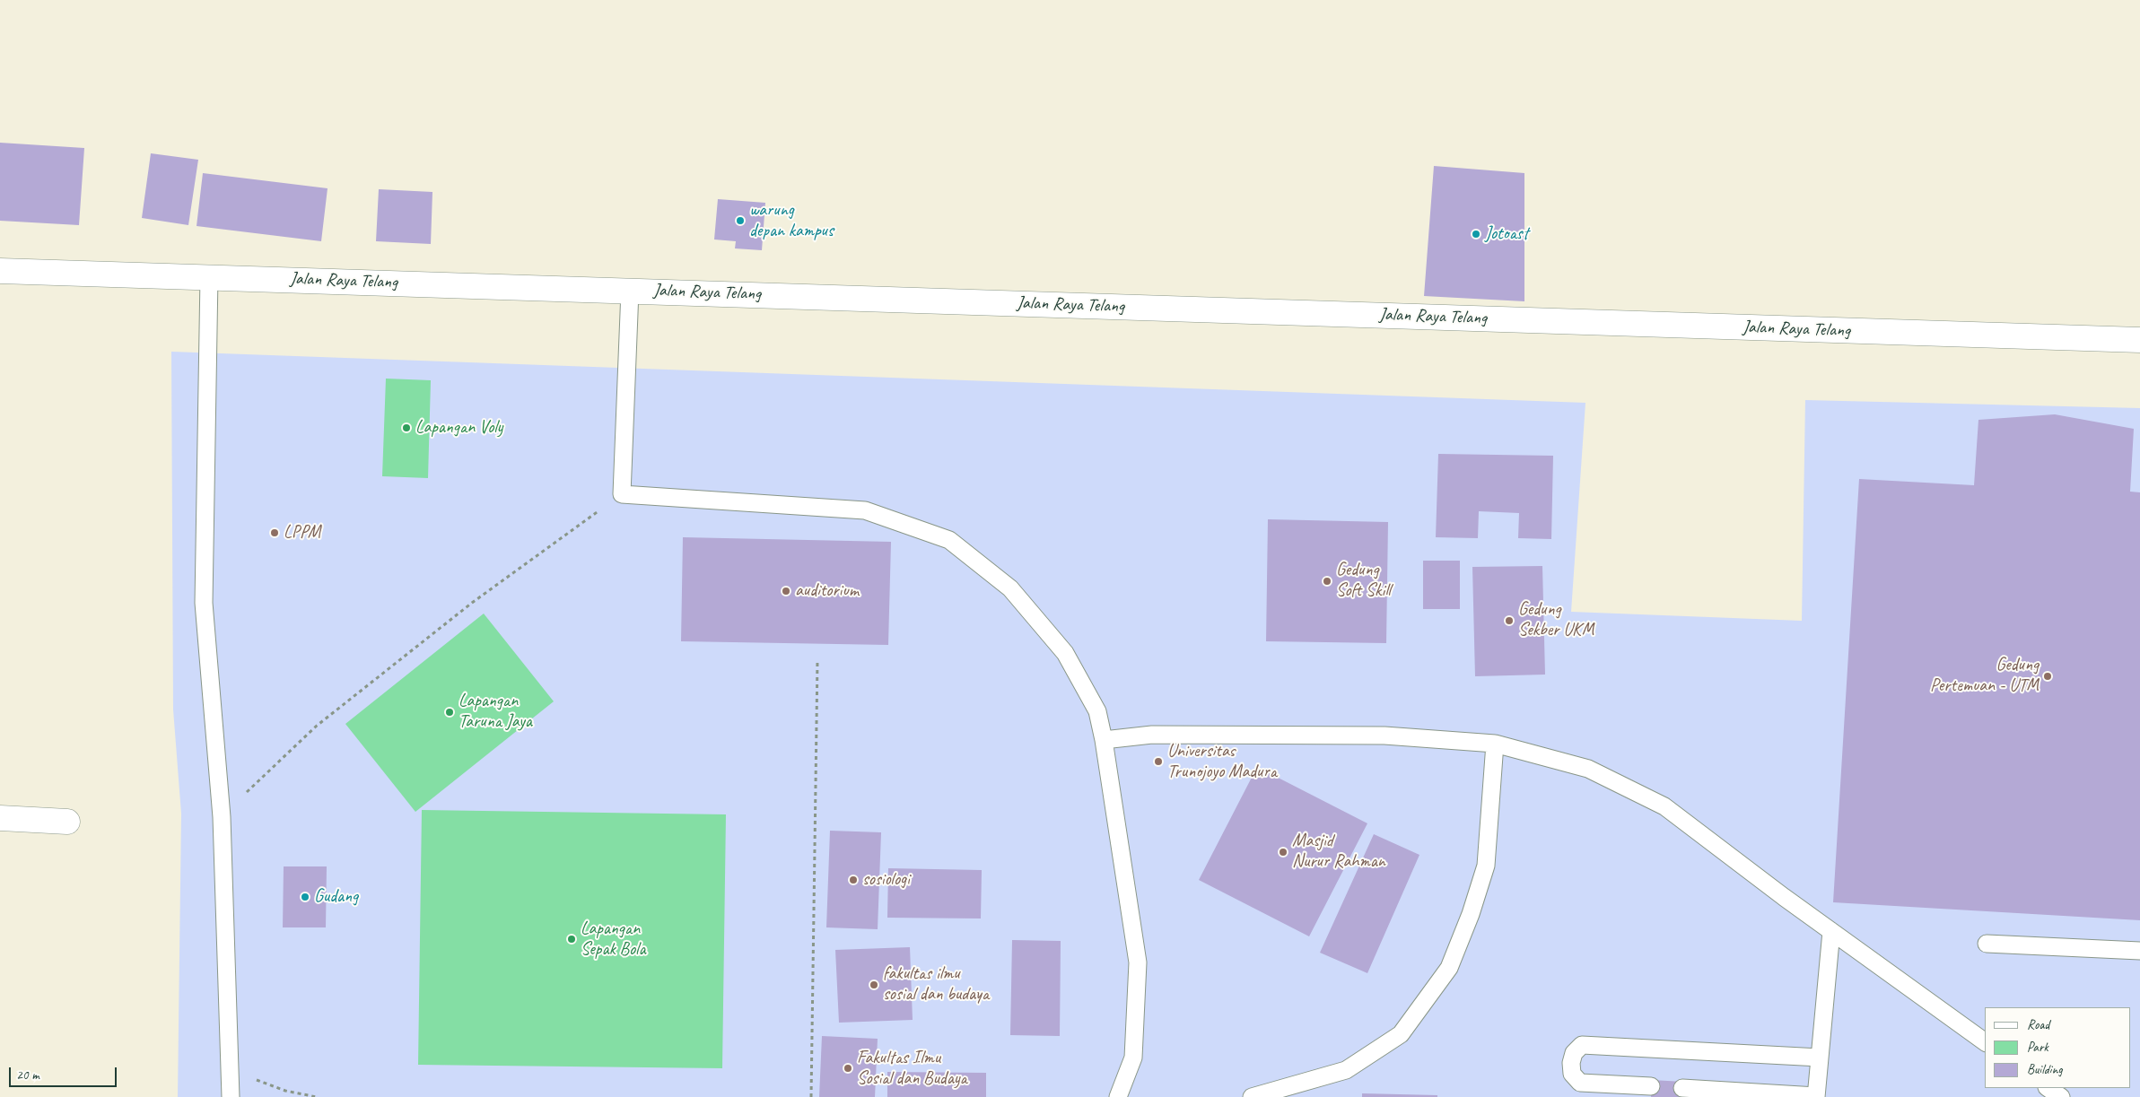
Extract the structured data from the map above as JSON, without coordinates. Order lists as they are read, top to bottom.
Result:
{
  "streets": {
    "street": ["Jalan Raya Telang"]
  },
  "places": [
    "warung depan kampus",
    "Jotoast",
    "Lapangan Voly",
    "LPPM",
    "Gedung Soft Skill",
    "auditorium",
    "Gedung Sekber UKM",
    "Gedung Pertemuan - UTM",
    "Lapangan Taruna Jaya",
    "Universitas Trunojoyo Madura",
    "Masjid Nurur Rahman",
    "sosiologi",
    "Gudang",
    "Lapangan Sepak Bola",
    "fakultas ilmu sosial dan budaya",
    "Fakultas Ilmu Sosial dan Budaya"
  ],
  "legend": ["Road", "Park", "Building"],
  "scale_bar": "20 m"
}
